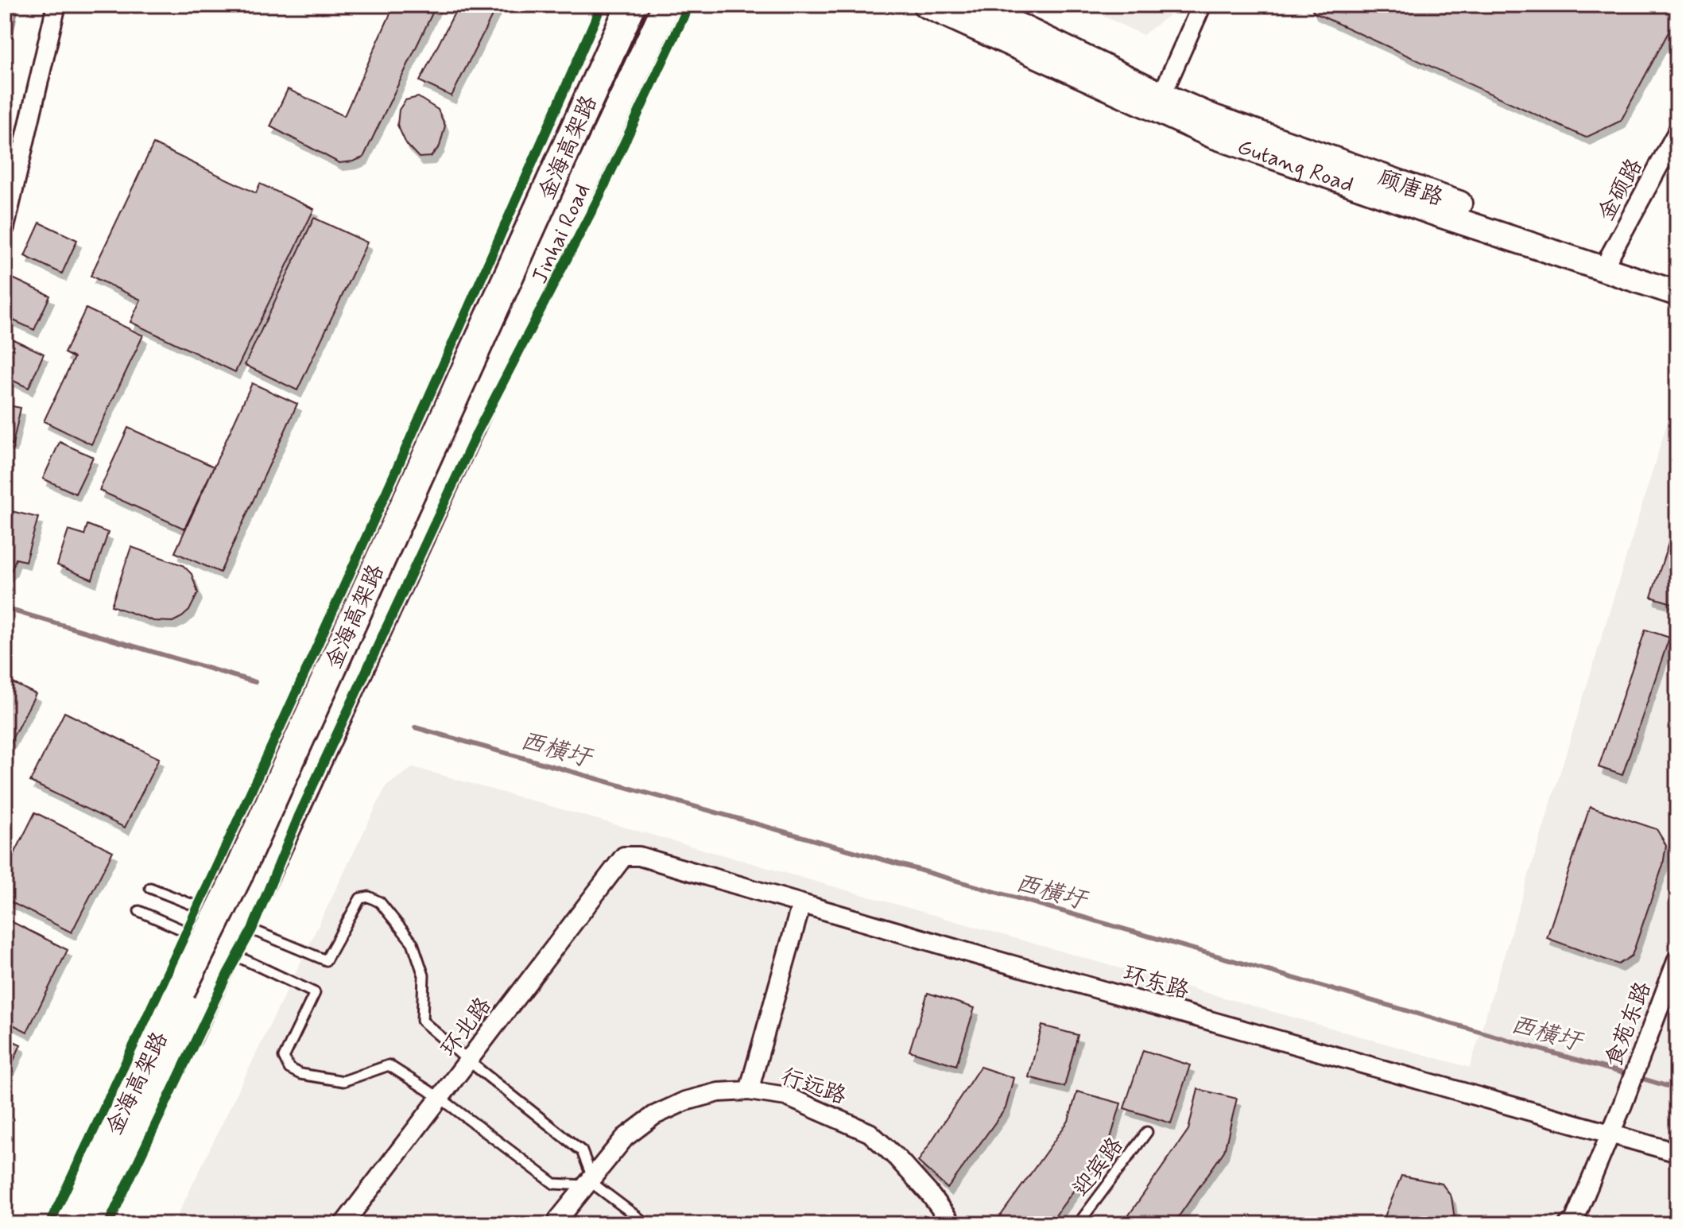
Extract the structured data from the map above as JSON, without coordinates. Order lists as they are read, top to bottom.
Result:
{
  "streets": {
    "highway": ["金海高架路"],
    "main road": ["Gutang Road", "Jinhai Road"],
    "street": [
      "金硕路",
      "环东路",
      "食苑东路",
      "环北路",
      "行远路"
    ],
    "lane": ["迎宾路"]
  },
  "crossings": [
    ["Gutang Road", "金硕路"],
    ["环东路", "食苑东路"],
    ["环东路", "环北路"]
  ],
  "water": ["西横圩"]
}
